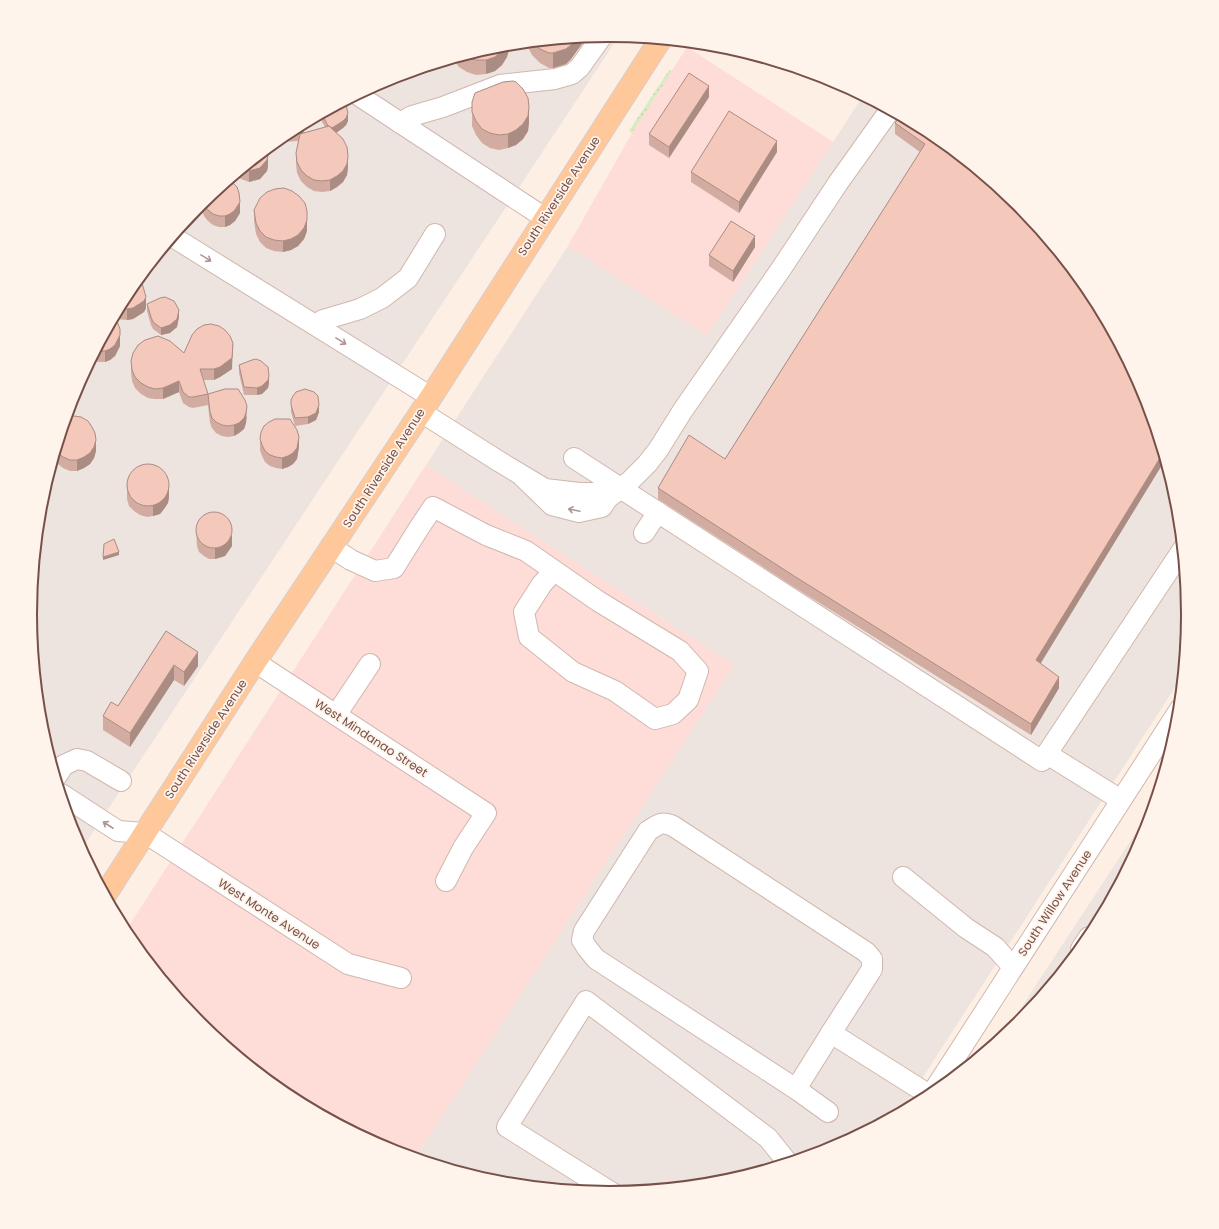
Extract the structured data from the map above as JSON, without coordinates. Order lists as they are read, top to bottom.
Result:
{
  "streets": {
    "main road": ["South Riverside Avenue"],
    "street": ["West Mindanao Street", "South Willow Avenue", "West Monte Avenue"]
  },
  "crossings": [
    ["South Riverside Avenue", "West Mindanao Street"],
    ["South Riverside Avenue", "West Monte Avenue"]
  ]
}
